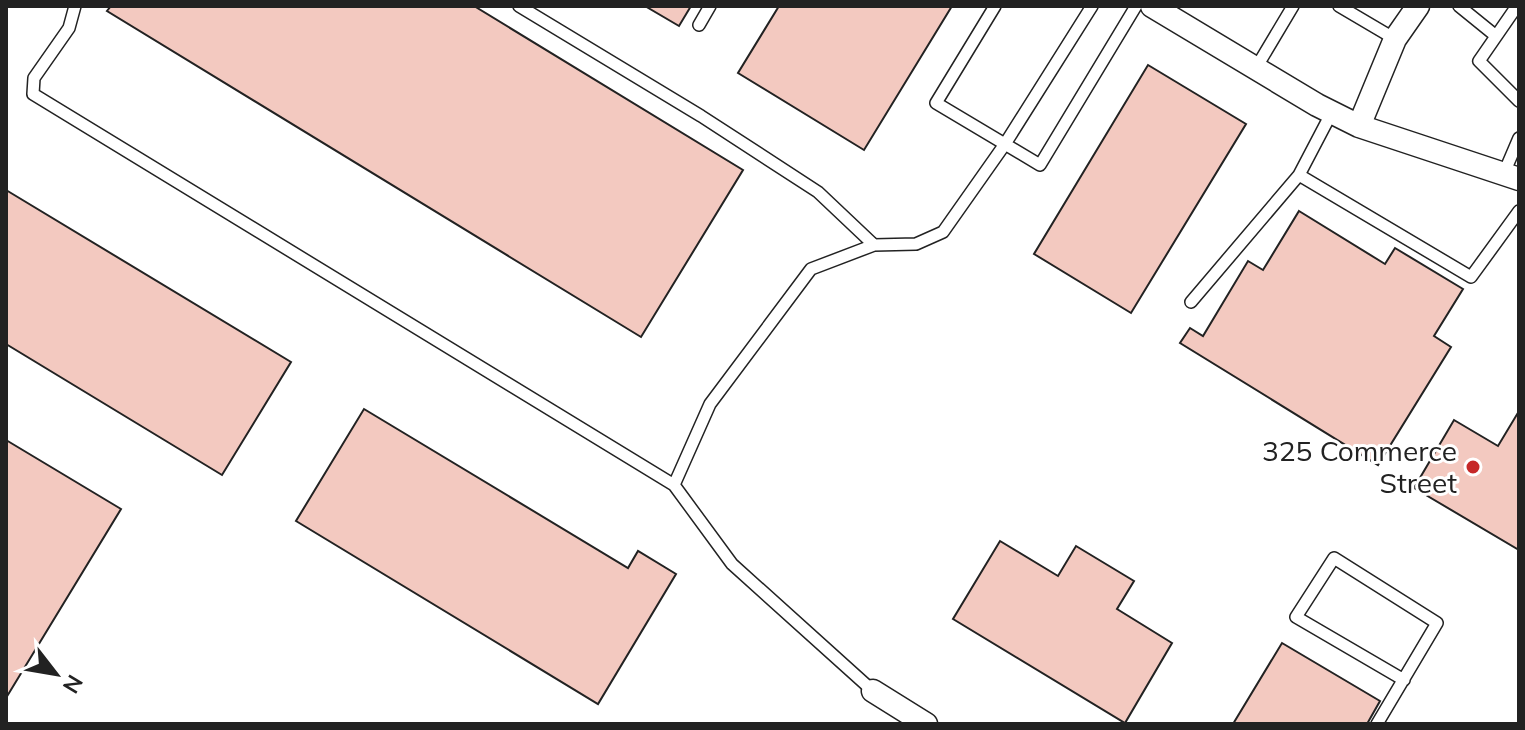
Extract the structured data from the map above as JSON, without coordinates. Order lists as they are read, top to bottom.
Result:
{
  "places": ["325 Commerce Street"],
  "north": "bottom right"
}
